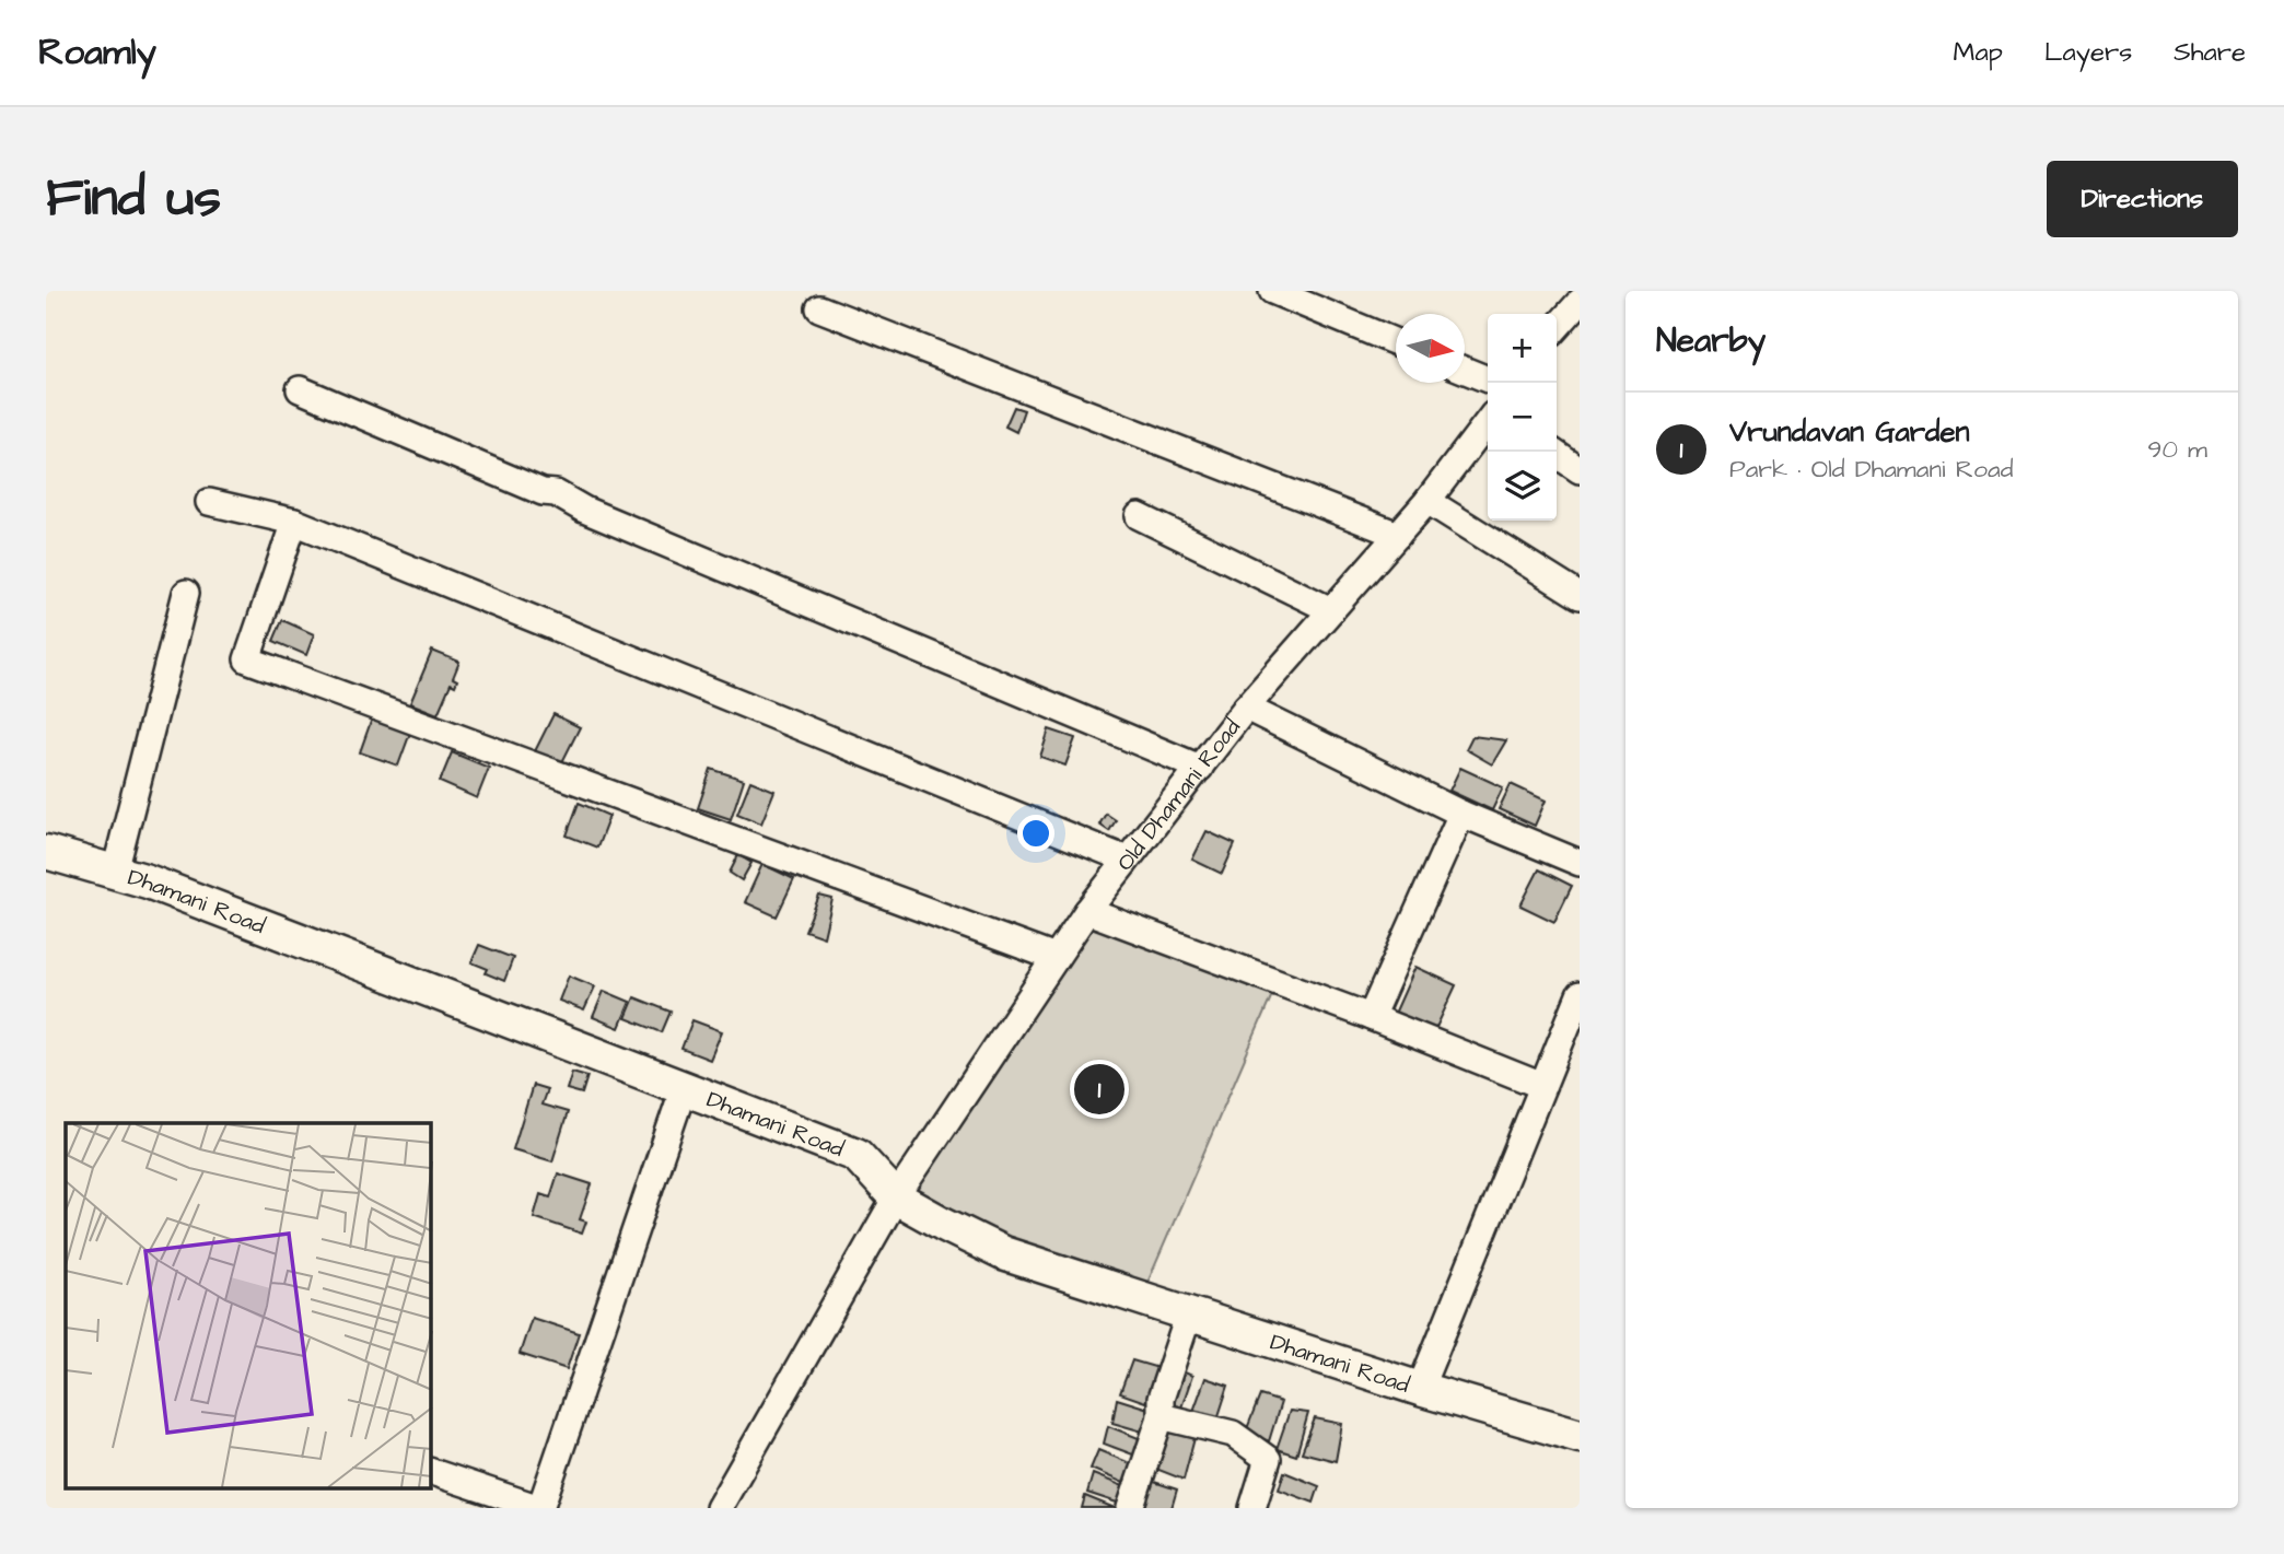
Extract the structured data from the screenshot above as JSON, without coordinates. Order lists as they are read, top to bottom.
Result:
{
  "streets": {
    "main road": ["Dhamani Road"],
    "street": ["Old Dhamani Road"]
  },
  "crossings": [
    ["Old Dhamani Road", "Dhamani Road"]
  ],
  "north": "right",
  "page": {
    "header": "Roamly",
    "nav": ["Map", "Layers", "Share"],
    "buttons": "Directions",
    "title": "Find us",
    "heading": "Nearby",
    "map_buttons": ["+", "−"],
    "list": [
      {
        "mark": "1",
        "name": "Vrundavan Garden",
        "note": "Park · Old Dhamani Road",
        "value": "90 m"
      }
    ],
    "pins": "1"
  }
}
